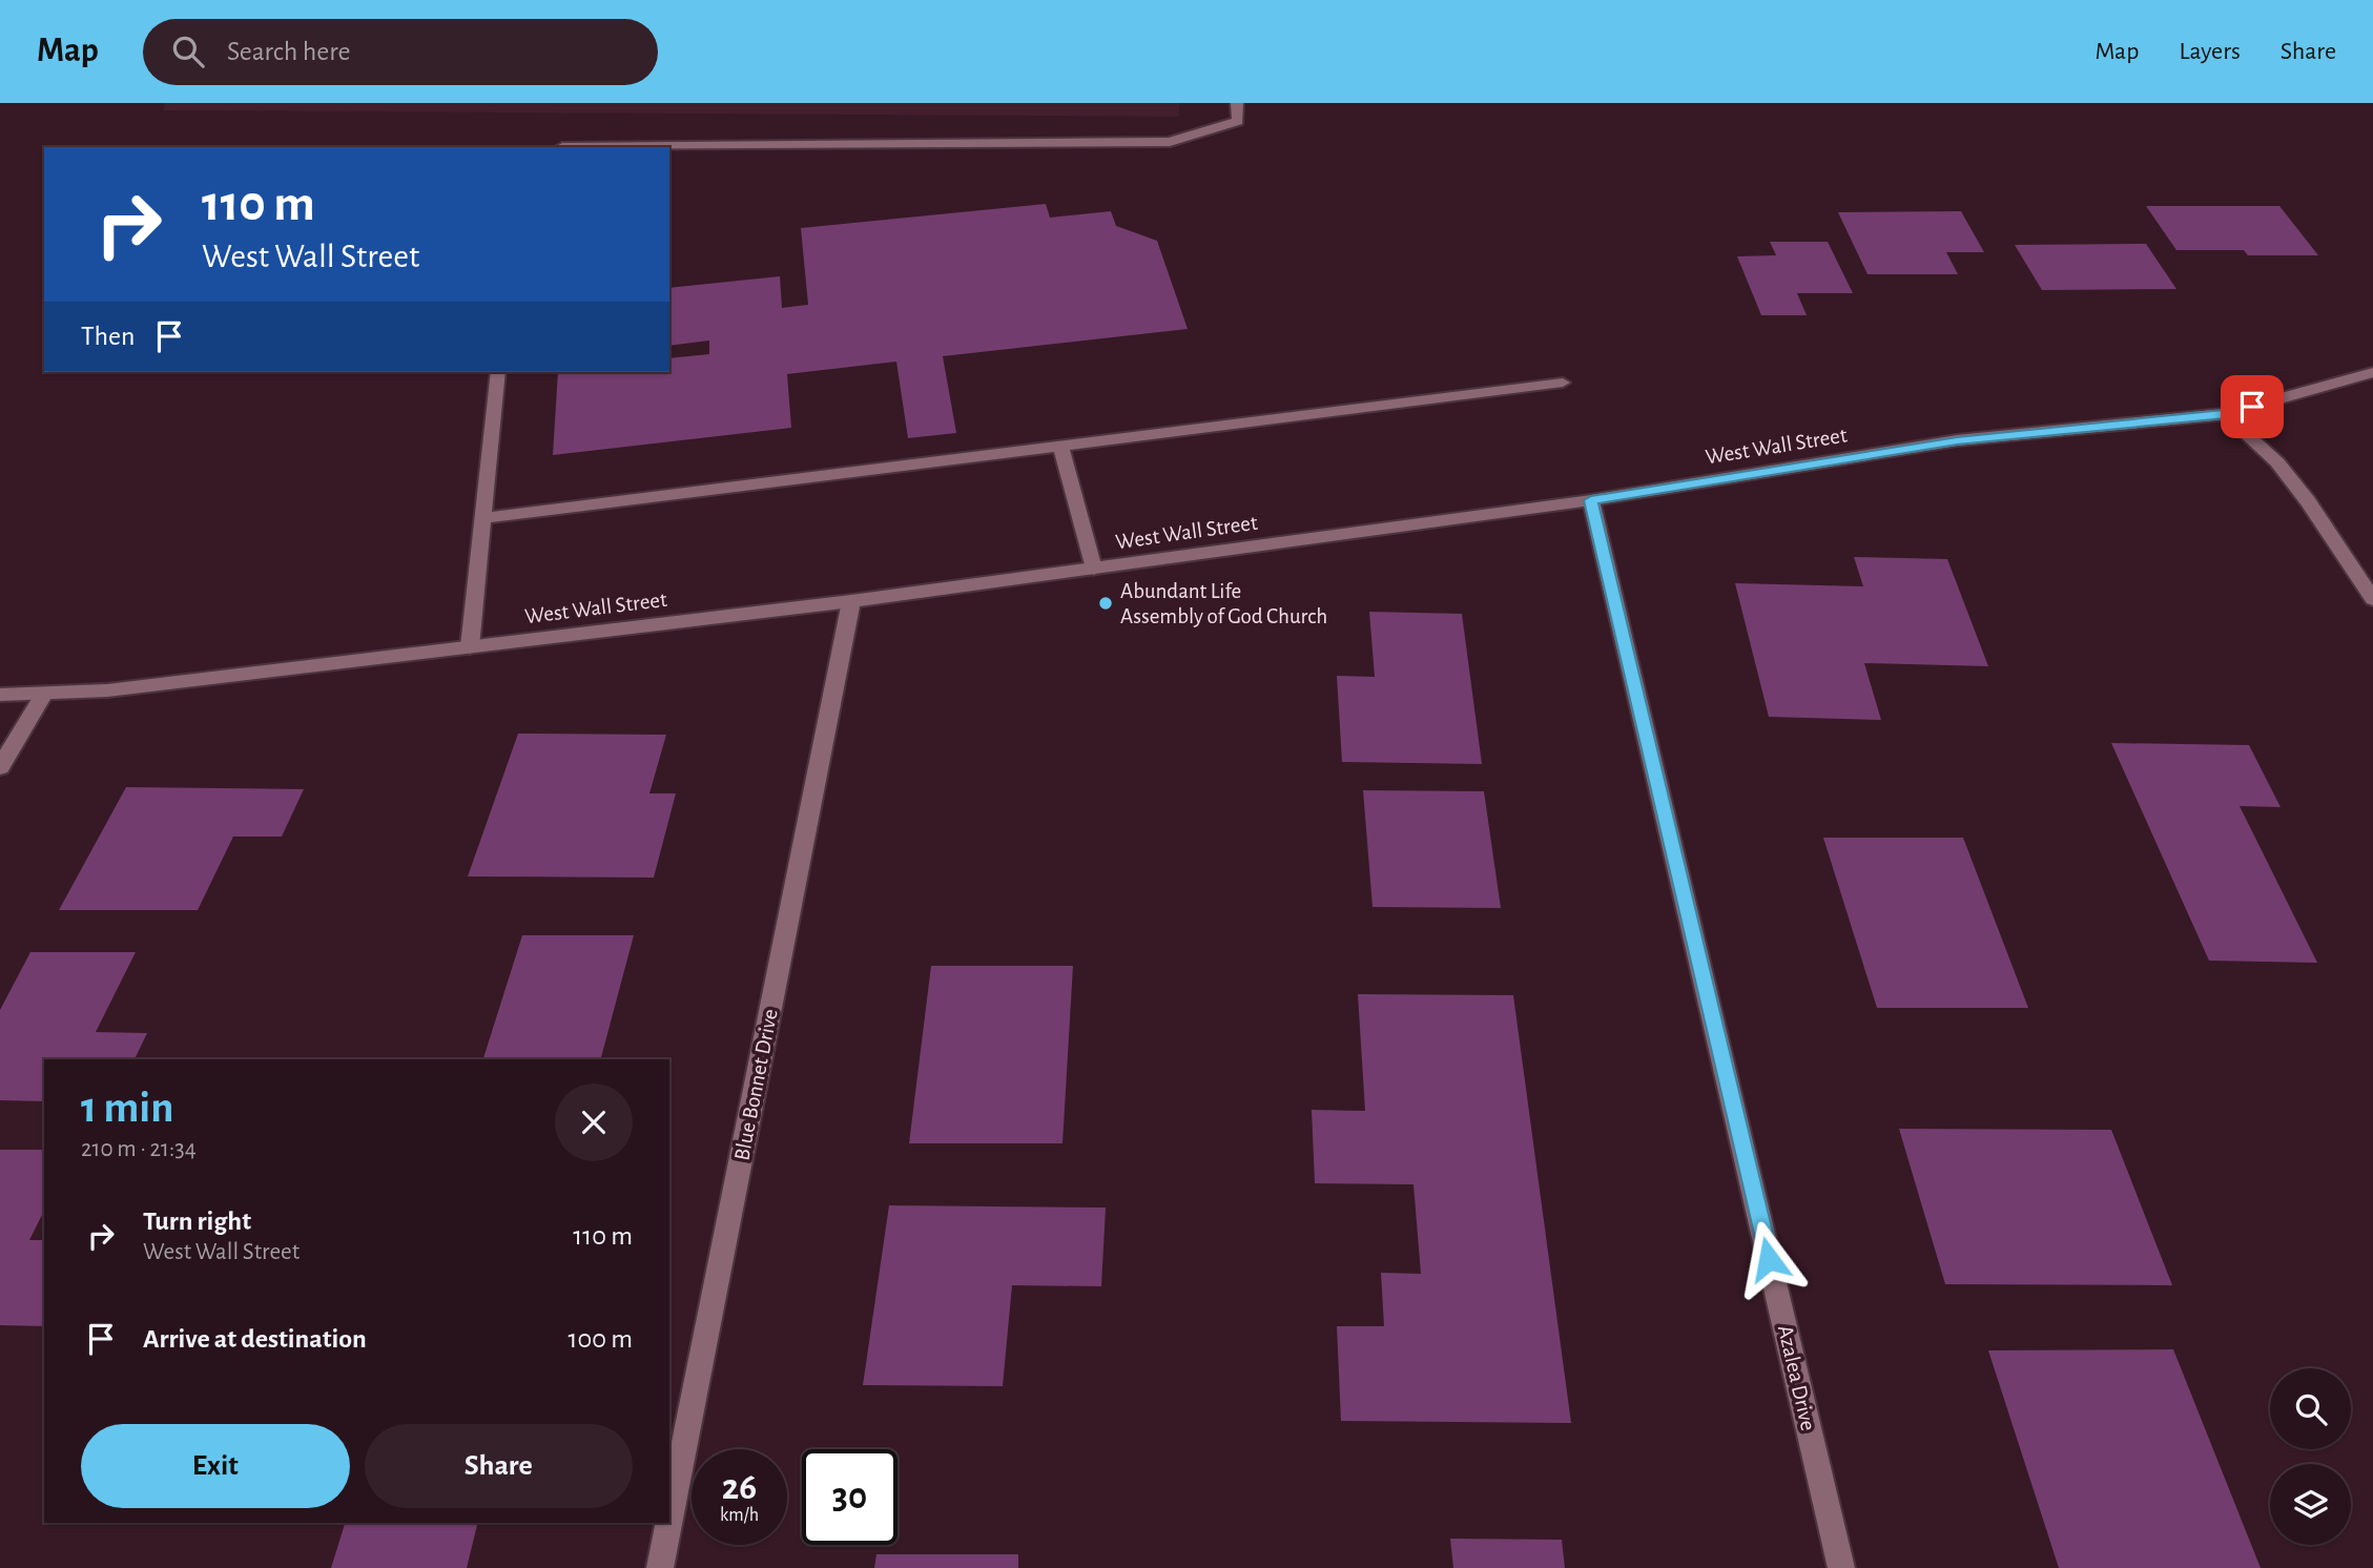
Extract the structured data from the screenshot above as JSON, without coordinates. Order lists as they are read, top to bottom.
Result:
{
  "streets": {
    "street": ["West Wall Street", "Blue Bonnet Drive", "Azalea Drive"]
  },
  "crossings": [
    ["West Wall Street", "Blue Bonnet Drive"],
    ["West Wall Street", "Azalea Drive"]
  ],
  "places": ["Abundant Life Assembly of God Church"],
  "page": {
    "header": "Map",
    "search": "Search here",
    "nav": ["Map", "Layers", "Share"],
    "turn": ["110 m", "West Wall Street"],
    "then": "Then",
    "heading": ["1 min", "210 m · 21:34"],
    "list": [
      {
        "name": "Turn right",
        "note": "West Wall Street",
        "value": "110 m"
      },
      {
        "name": "Arrive at destination",
        "value": "100 m"
      }
    ],
    "buttons": ["Exit", "Share"],
    "speed": "26 km/h",
    "limit": "30"
  }
}
